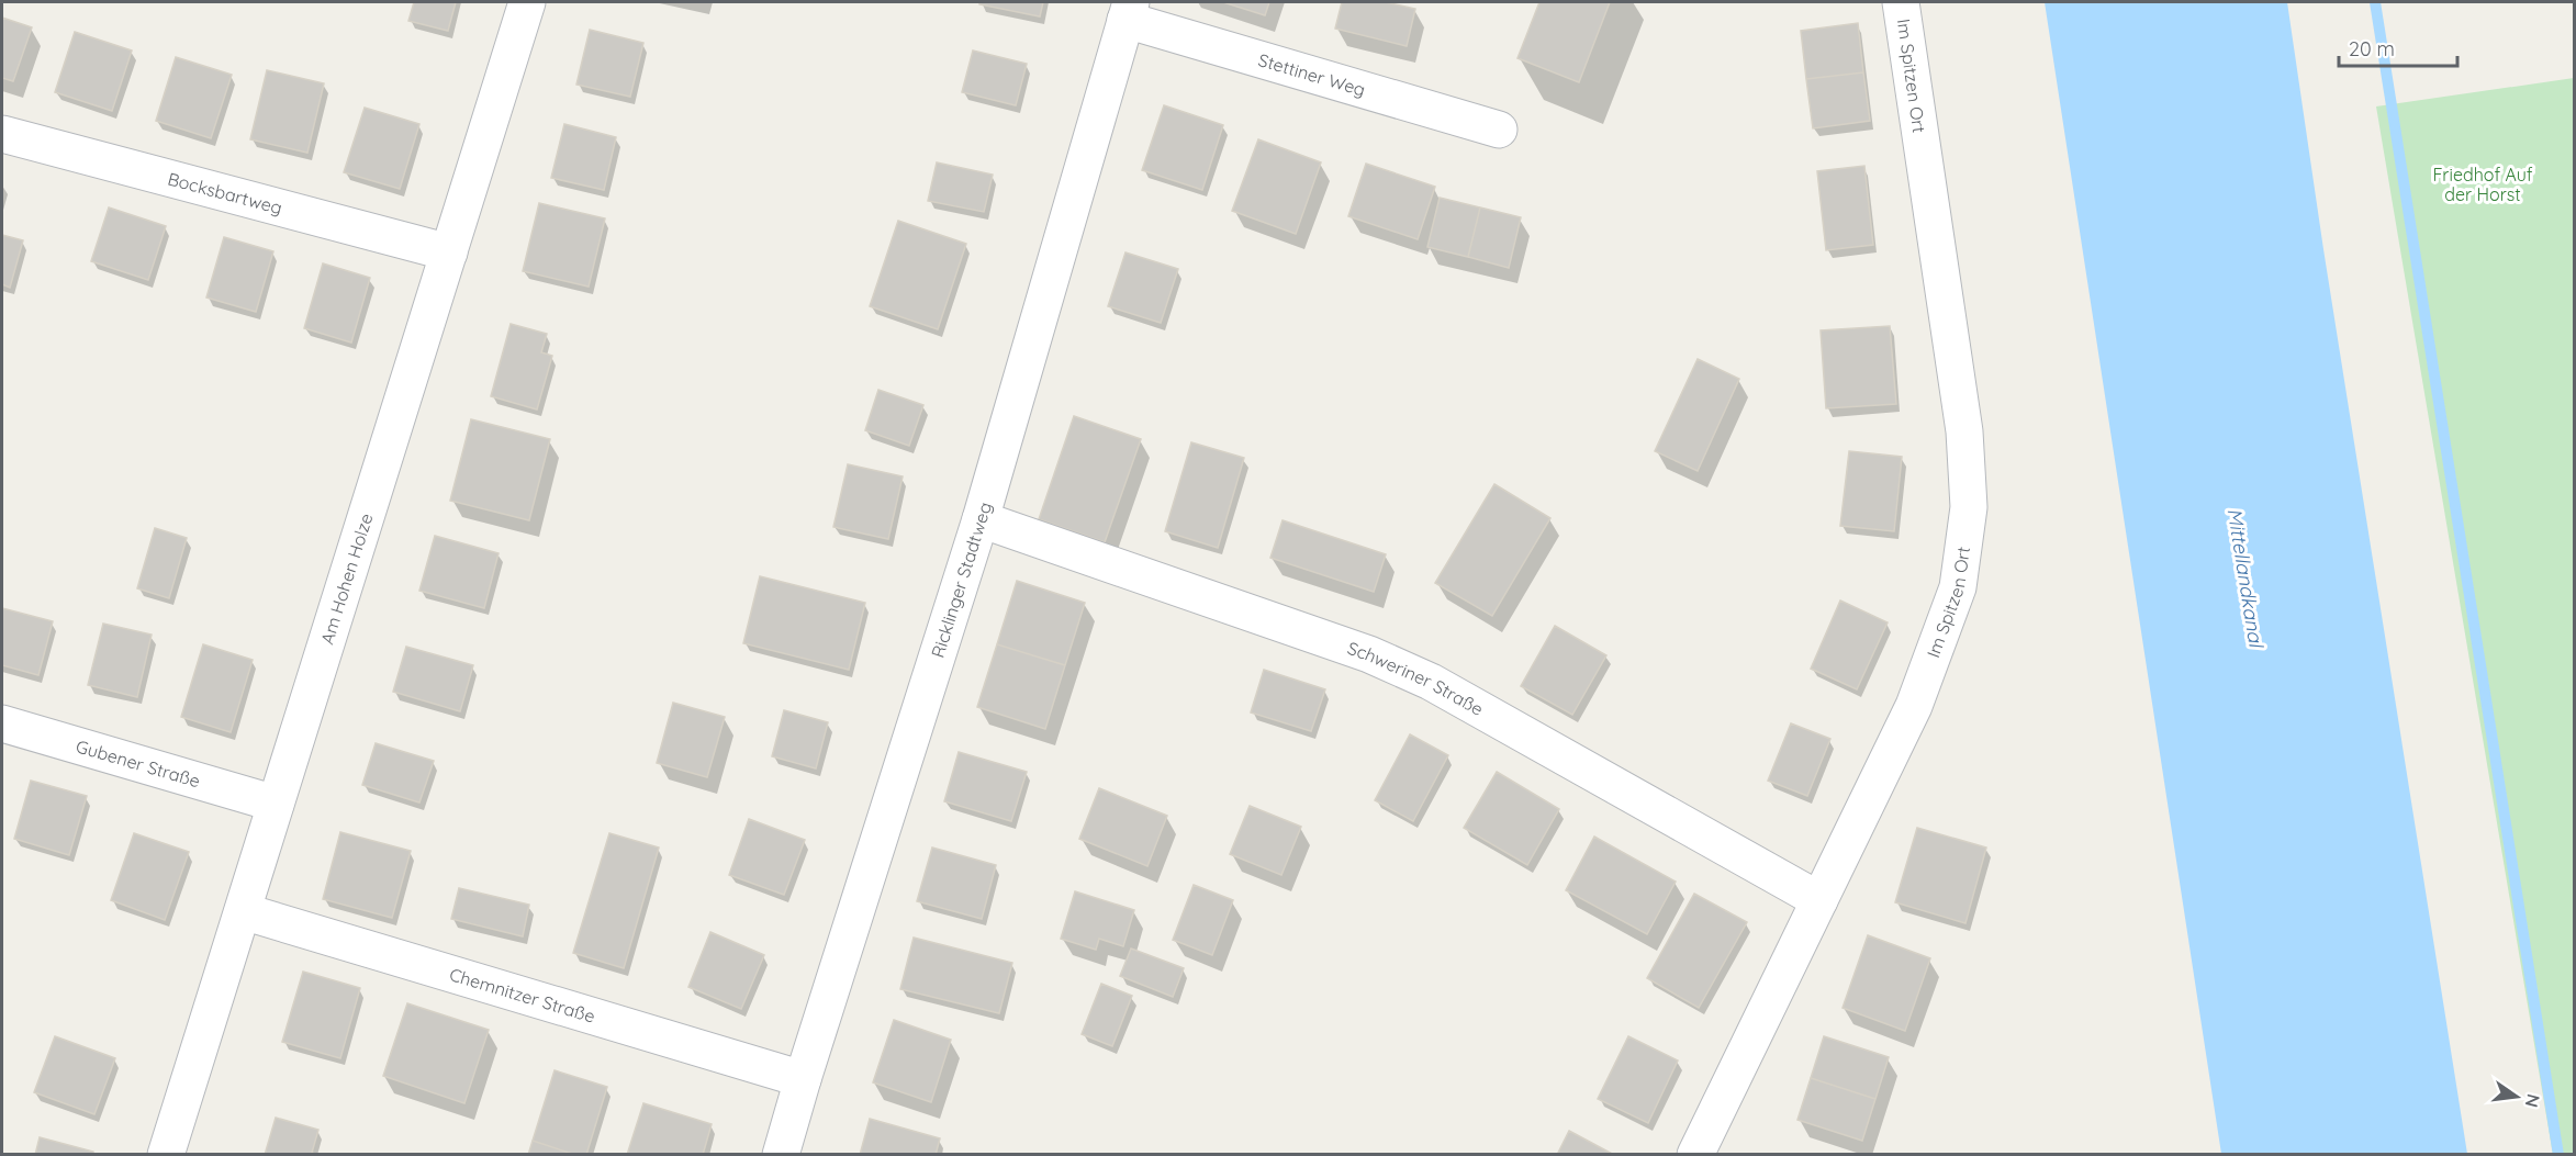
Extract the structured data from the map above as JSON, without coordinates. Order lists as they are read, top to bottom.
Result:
{
  "streets": {
    "street": [
      "Stettiner Weg",
      "Im Spitzen Ort",
      "Bocksbartweg",
      "Am Hohen Holze",
      "Ricklinger Stadtweg",
      "Schweriner Straße",
      "Gubener Straße",
      "Chemnitzer Straße"
    ]
  },
  "crossings": [
    ["Stettiner Weg", "Ricklinger Stadtweg"],
    ["Im Spitzen Ort", "Schweriner Straße"],
    ["Bocksbartweg", "Am Hohen Holze"],
    ["Am Hohen Holze", "Gubener Straße"],
    ["Am Hohen Holze", "Chemnitzer Straße"],
    ["Ricklinger Stadtweg", "Schweriner Straße"],
    ["Ricklinger Stadtweg", "Chemnitzer Straße"]
  ],
  "water": ["Mittellandkanal"],
  "parks": ["Friedhof Auf der Horst"],
  "scale_bar": "20 m",
  "north": "right"
}
